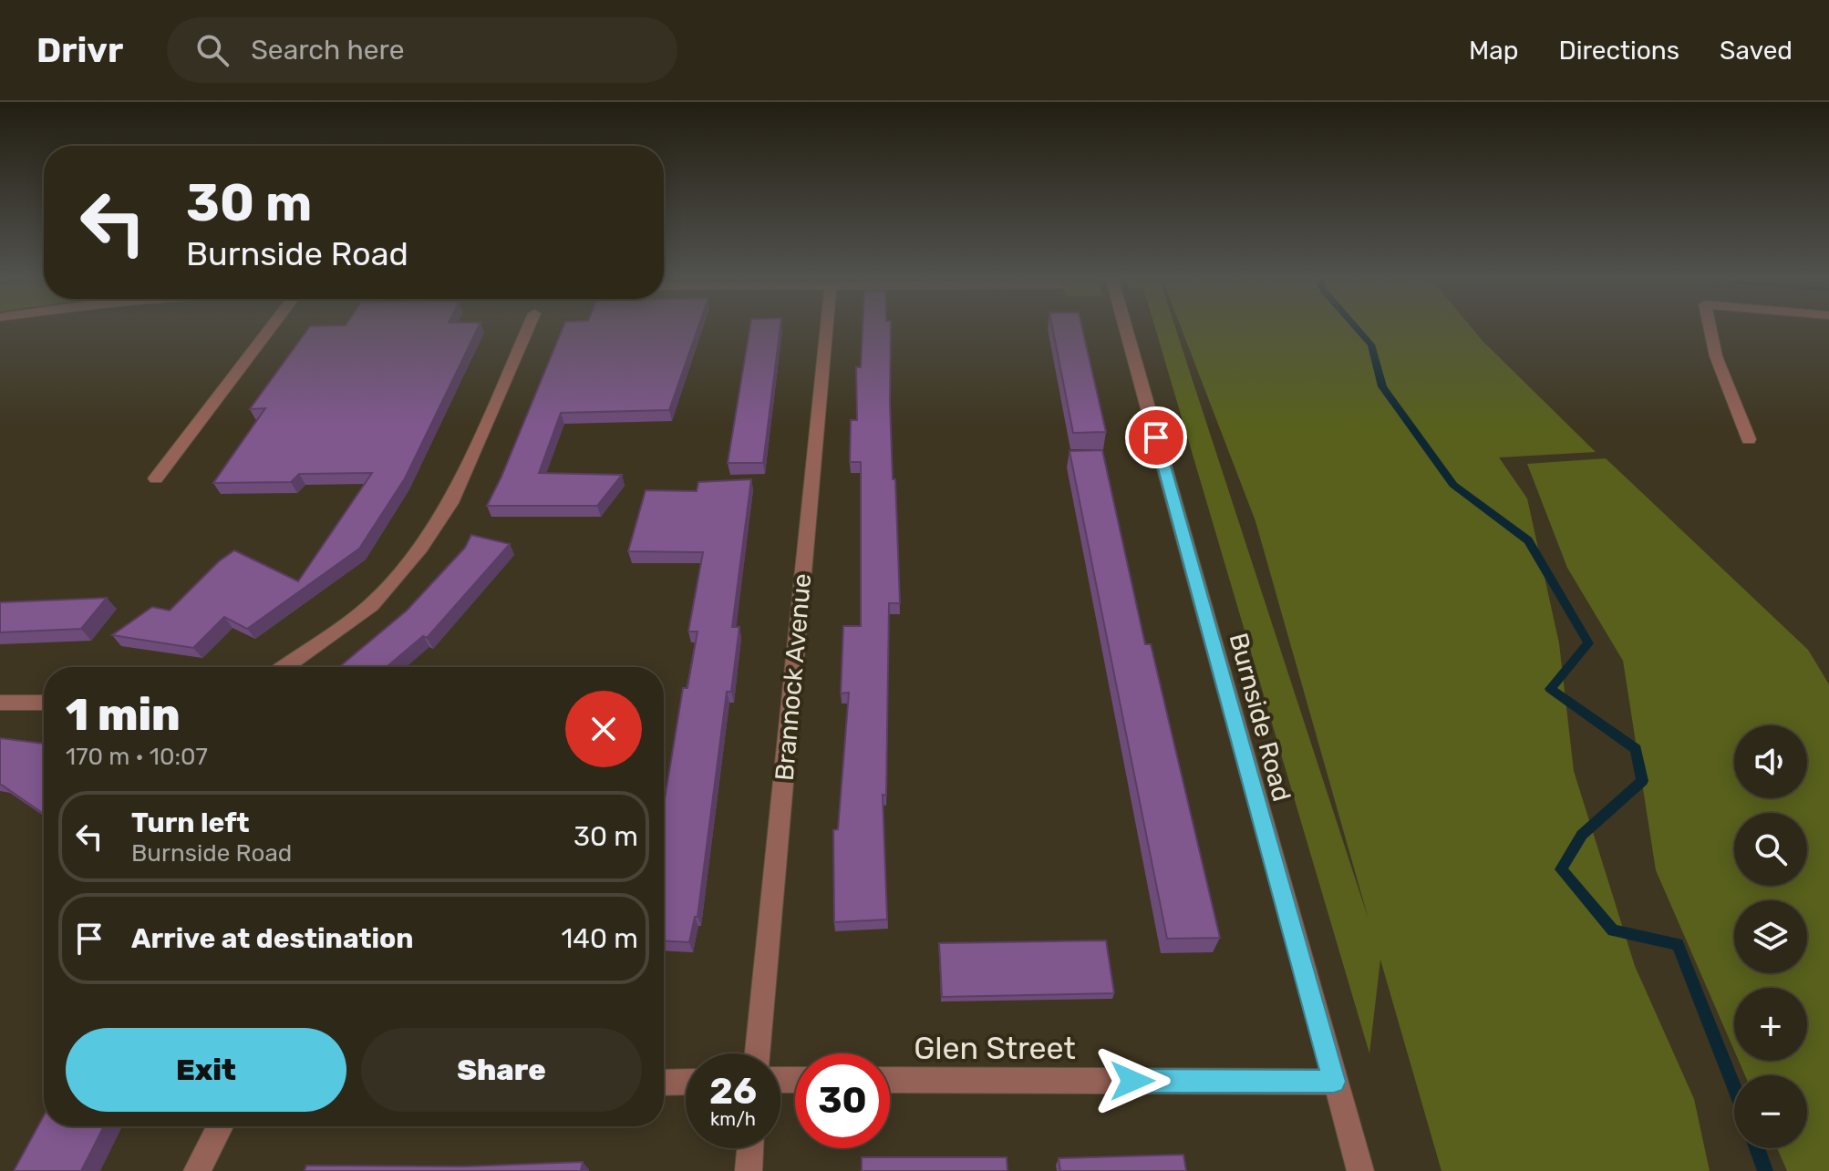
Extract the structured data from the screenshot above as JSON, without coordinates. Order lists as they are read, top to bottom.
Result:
{
  "streets": {
    "street": ["Brannock Avenue", "Burnside Road", "Glen Street"]
  },
  "crossings": [
    ["Burnside Road", "Glen Street"]
  ],
  "page": {
    "header": "Drivr",
    "search": "Search here",
    "nav": ["Map", "Directions", "Saved"],
    "turn": ["30 m", "Burnside Road"],
    "heading": ["1 min", "170 m · 10:07"],
    "map_buttons": ["+", "−"],
    "list": [
      {
        "name": "Turn left",
        "note": "Burnside Road",
        "value": "30 m"
      },
      {
        "name": "Arrive at destination",
        "value": "140 m"
      }
    ],
    "buttons": ["Exit", "Share"],
    "speed": "26 km/h",
    "limit": "30"
  }
}
